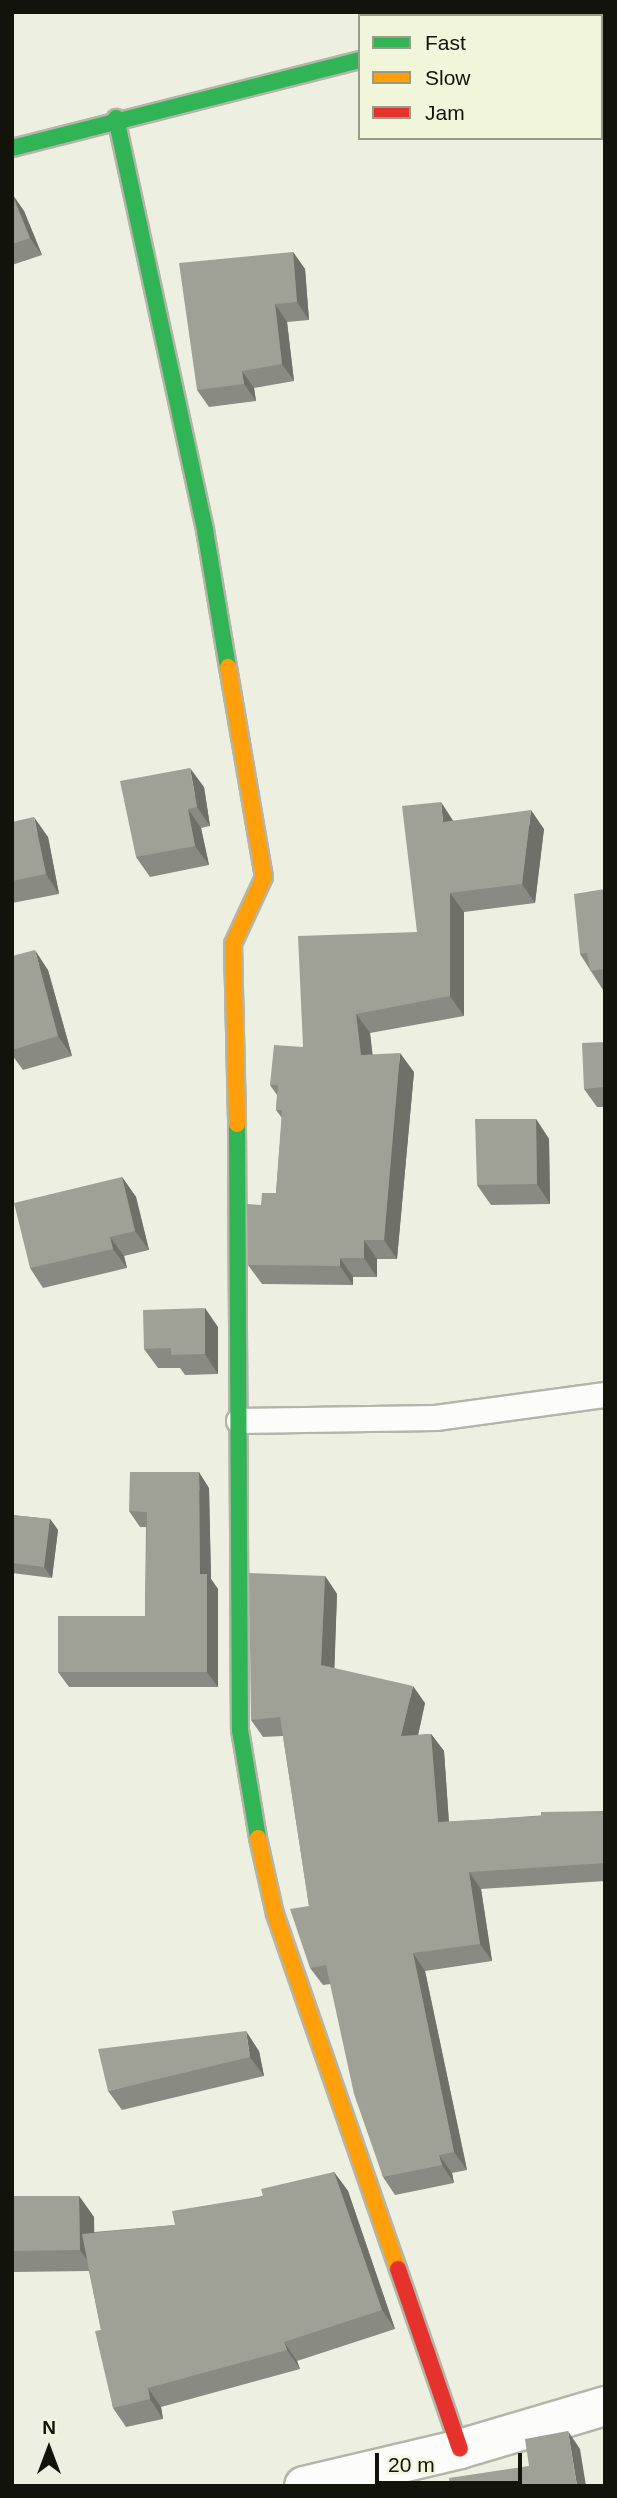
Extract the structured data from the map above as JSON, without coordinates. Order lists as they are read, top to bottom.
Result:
{
  "legend": ["Fast", "Slow", "Jam"],
  "scale_bar": "20 m",
  "north": "top"
}
